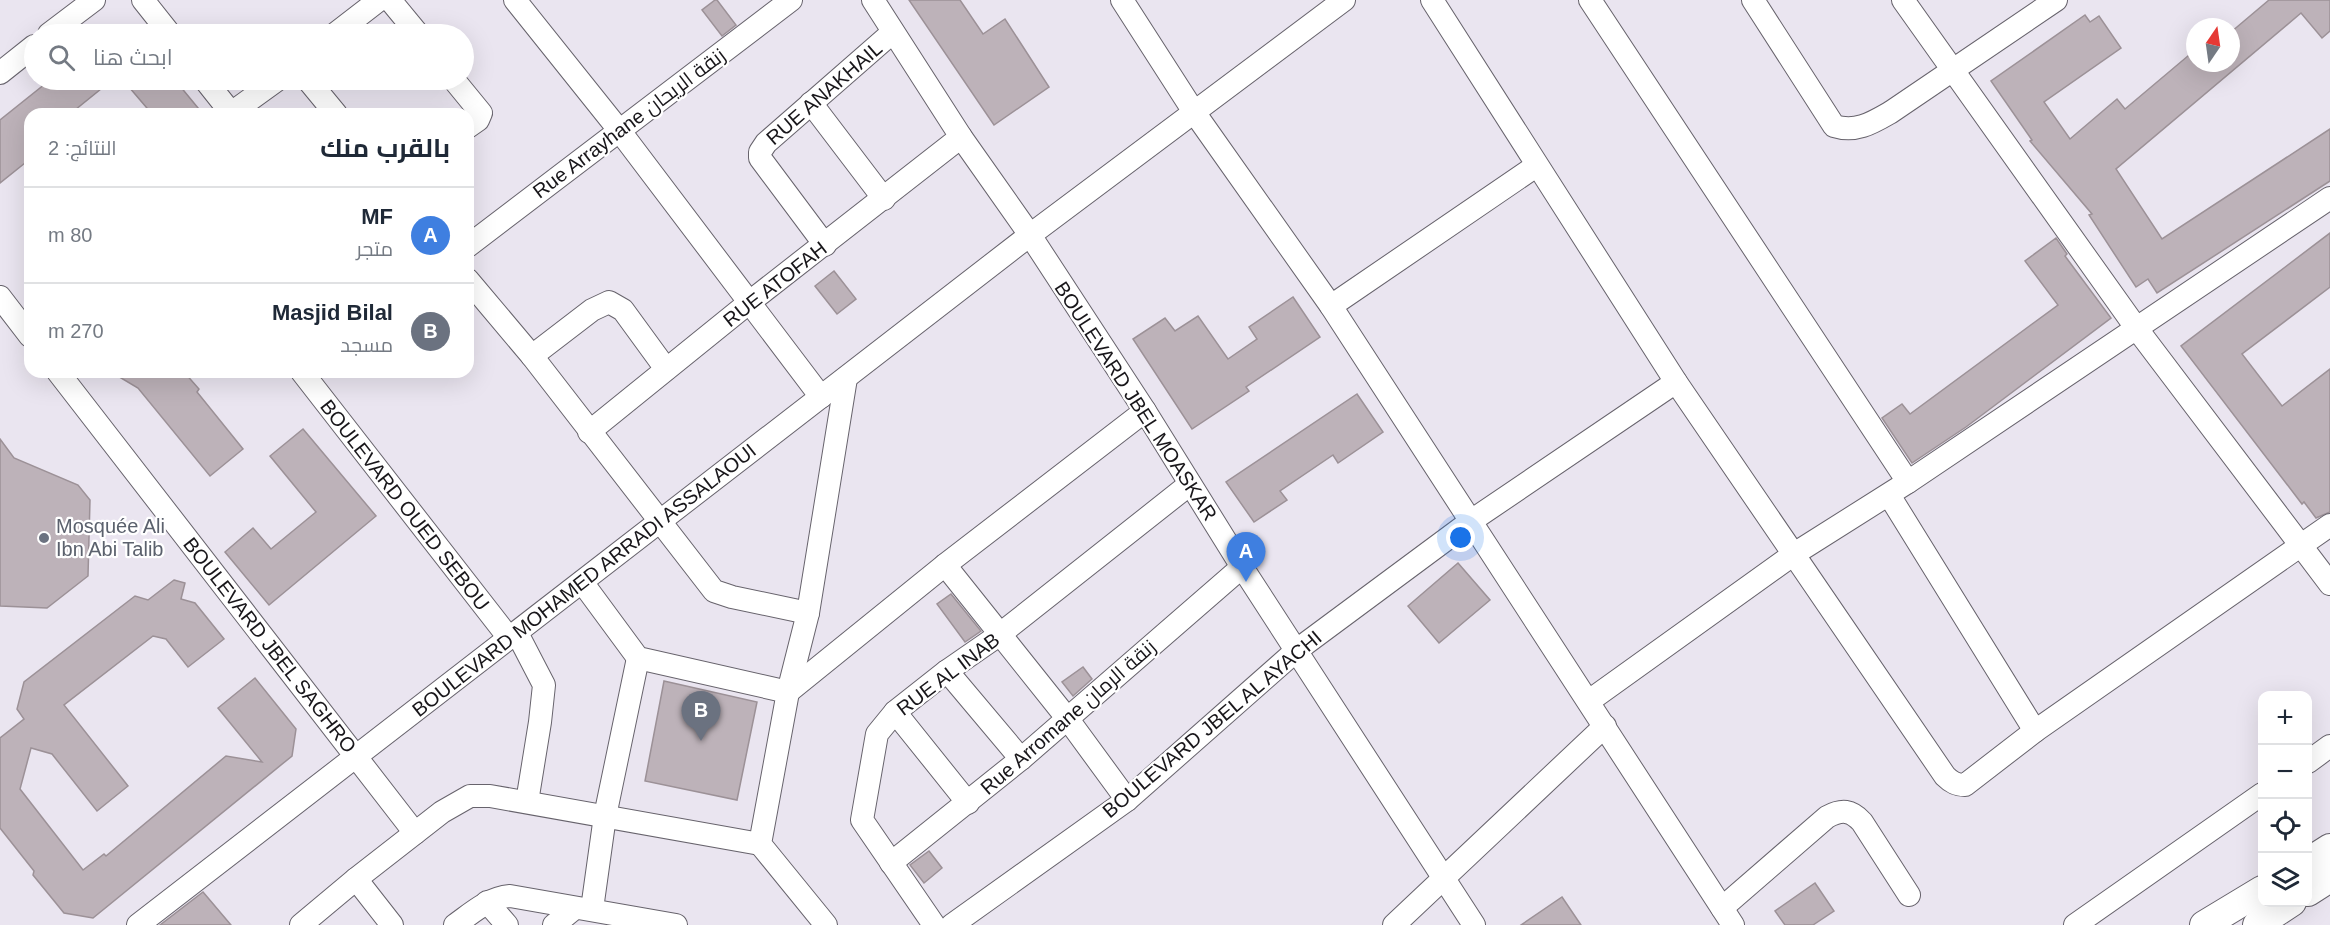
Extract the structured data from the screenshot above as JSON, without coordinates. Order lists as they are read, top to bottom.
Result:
{
  "streets": {
    "street": [
      "RUE ANAKHAIL",
      "Rue Arrayhane زنقة الريحان",
      "RUE ATOFAH",
      "BOULEVARD JBEL MOASKAR",
      "BOULEVARD OUED SEBOU",
      "BOULEVARD MOHAMED ARRADI ASSALAOUI",
      "BOULEVARD JBEL SAGHRO",
      "RUE AL INAB",
      "Rue Arromane زنقة الرمان",
      "BOULEVARD JBEL AL AYACHI"
    ]
  },
  "crossings": [
    ["RUE ANAKHAIL", "RUE ATOFAH"],
    ["RUE ANAKHAIL", "BOULEVARD JBEL MOASKAR"],
    ["RUE ATOFAH", "BOULEVARD JBEL MOASKAR"],
    ["BOULEVARD JBEL MOASKAR", "BOULEVARD MOHAMED ARRADI ASSALAOUI"],
    ["BOULEVARD JBEL MOASKAR", "RUE AL INAB"],
    ["BOULEVARD JBEL MOASKAR", "Rue Arromane زنقة الرمان"],
    ["BOULEVARD JBEL MOASKAR", "BOULEVARD JBEL AL AYACHI"],
    ["BOULEVARD OUED SEBOU", "BOULEVARD MOHAMED ARRADI ASSALAOUI"],
    ["BOULEVARD MOHAMED ARRADI ASSALAOUI", "BOULEVARD JBEL SAGHRO"],
    ["RUE AL INAB", "Rue Arromane زنقة الرمان"]
  ],
  "places": ["Mosquée Ali Ibn Abi Talib"],
  "north": "top",
  "page": {
    "search": "ابحث هنا",
    "heading": ["بالقرب منك", "النتائج: 2"],
    "list": [
      {
        "mark": "A",
        "name": "MF",
        "note": "متجر",
        "value": "80 m"
      },
      {
        "mark": "B",
        "name": "Masjid Bilal",
        "note": "مسجد",
        "value": "270 m"
      }
    ],
    "pins": ["A", "B"],
    "map_buttons": ["+", "−"]
  }
}
